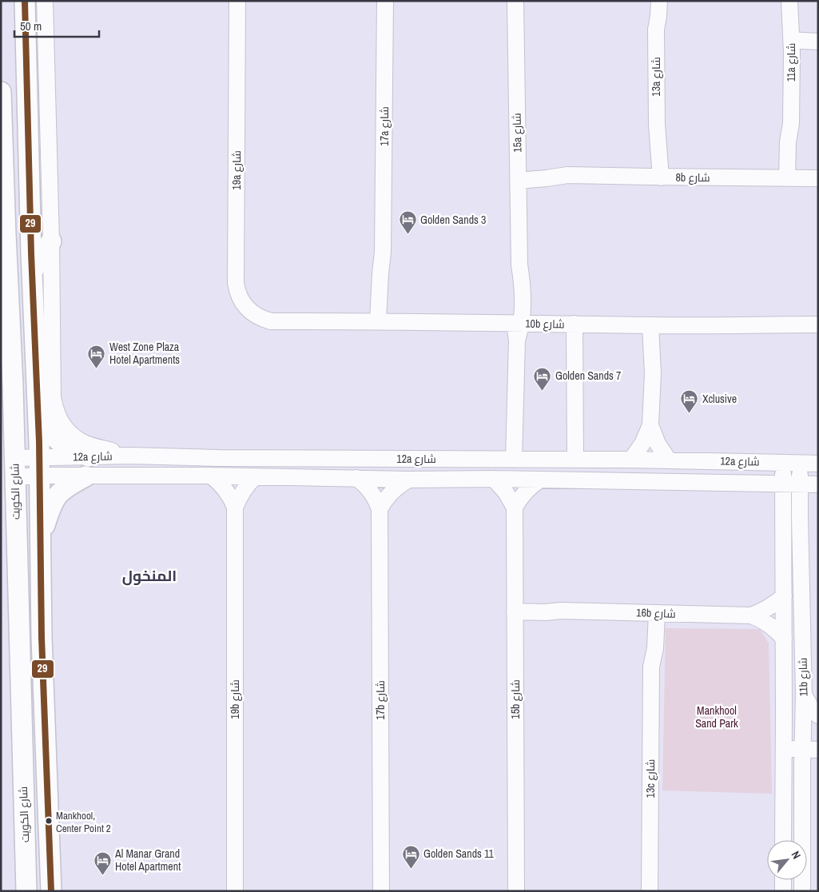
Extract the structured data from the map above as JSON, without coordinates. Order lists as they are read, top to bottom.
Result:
{
  "streets": {
    "main road": ["شارع الكويت"],
    "street": [
      "11a شارع",
      "13a شارع",
      "17a شارع",
      "15a شارع",
      "19a شارع",
      "8b شارع",
      "10b شارع",
      "12a شارع",
      "16b شارع",
      "11b شارع",
      "19b شارع",
      "15b شارع",
      "17b شارع",
      "13c شارع"
    ]
  },
  "crossings": [
    ["11a شارع", "8b شارع"],
    ["13a شارع", "8b شارع"],
    ["17a شارع", "10b شارع"],
    ["15a شارع", "8b شارع"],
    ["15a شارع", "10b شارع"],
    ["15a شارع", "12a شارع"],
    ["19a شارع", "10b شارع"],
    ["12a شارع", "شارع الكويت"],
    ["12a شارع", "11b شارع"],
    ["12a شارع", "19b شارع"],
    ["12a شارع", "17b شارع"],
    ["16b شارع", "11b شارع"],
    ["16b شارع", "15b شارع"],
    ["16b شارع", "13c شارع"]
  ],
  "districts": ["المنخول"],
  "parks": ["Mankhool Sand Park"],
  "places": {
    "hotel": [
      "Golden Sands 3",
      "West Zone Plaza Hotel Apartments",
      "Golden Sands 7",
      "Xclusive",
      "Golden Sands 11",
      "Al Manar Grand Hotel Apartment"
    ],
    "other": ["Mankhool, Center Point 2"]
  },
  "lines": ["transit line 29"],
  "scale_bar": "50 m",
  "north": "top right"
}
